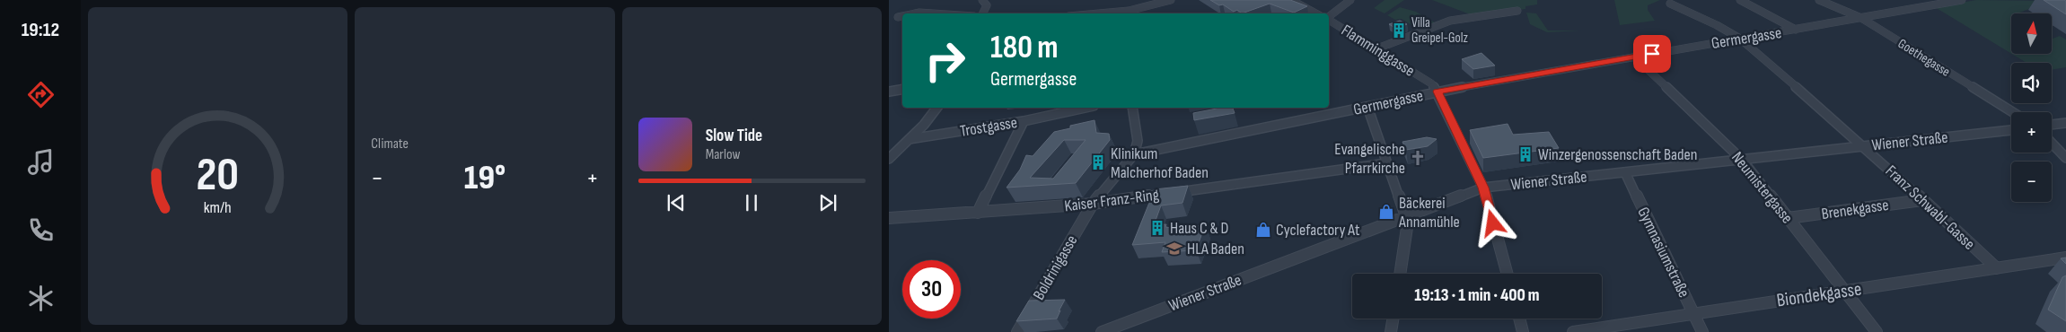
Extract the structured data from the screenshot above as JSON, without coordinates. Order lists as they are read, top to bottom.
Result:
{
  "streets": {
    "street": [
      "Germergasse",
      "Flamminggasse",
      "Goethegasse",
      "Trostgasse",
      "Wiener Straße",
      "Neumistergasse",
      "Kaiser Franz-Ring",
      "Franz Schwabl-Gasse",
      "Brenekgasse",
      "Gymnasiumstraße",
      "Boldrinigasse",
      "Biondekgasse"
    ]
  },
  "crossings": [
    ["Germergasse", "Flamminggasse"],
    ["Germergasse", "Goethegasse"],
    ["Germergasse", "Neumistergasse"],
    ["Germergasse", "Franz Schwabl-Gasse"],
    ["Germergasse", "Boldrinigasse"],
    ["Flamminggasse", "Wiener Straße"],
    ["Wiener Straße", "Neumistergasse"],
    ["Wiener Straße", "Franz Schwabl-Gasse"],
    ["Wiener Straße", "Gymnasiumstraße"],
    ["Neumistergasse", "Brenekgasse"],
    ["Neumistergasse", "Biondekgasse"],
    ["Kaiser Franz-Ring", "Boldrinigasse"],
    ["Franz Schwabl-Gasse", "Brenekgasse"],
    ["Franz Schwabl-Gasse", "Biondekgasse"],
    ["Gymnasiumstraße", "Biondekgasse"]
  ],
  "places": {
    "building": [
      "Villa Greipel-Golz",
      "Winzergenossenschaft Baden",
      "Klinikum Malcherhof Baden",
      "Haus C & D"
    ],
    "church": ["Evangelische Pfarrkirche"],
    "shop": ["Bäckerei Annamühle", "Cyclefactory At"],
    "school or university": ["HLA Baden"]
  },
  "north": "top",
  "page": {
    "tabs": "19:12",
    "tile": "Climate",
    "map_buttons": ["+", "−"],
    "turn": ["180 m", "Germergasse"],
    "song": ["Slow Tide", "Marlow"],
    "heat": ["−", "19°", "+"],
    "limit": "30",
    "trip": "19:13 · 1 min · 400 m",
    "gauge": ["20", "km/h"]
  }
}
